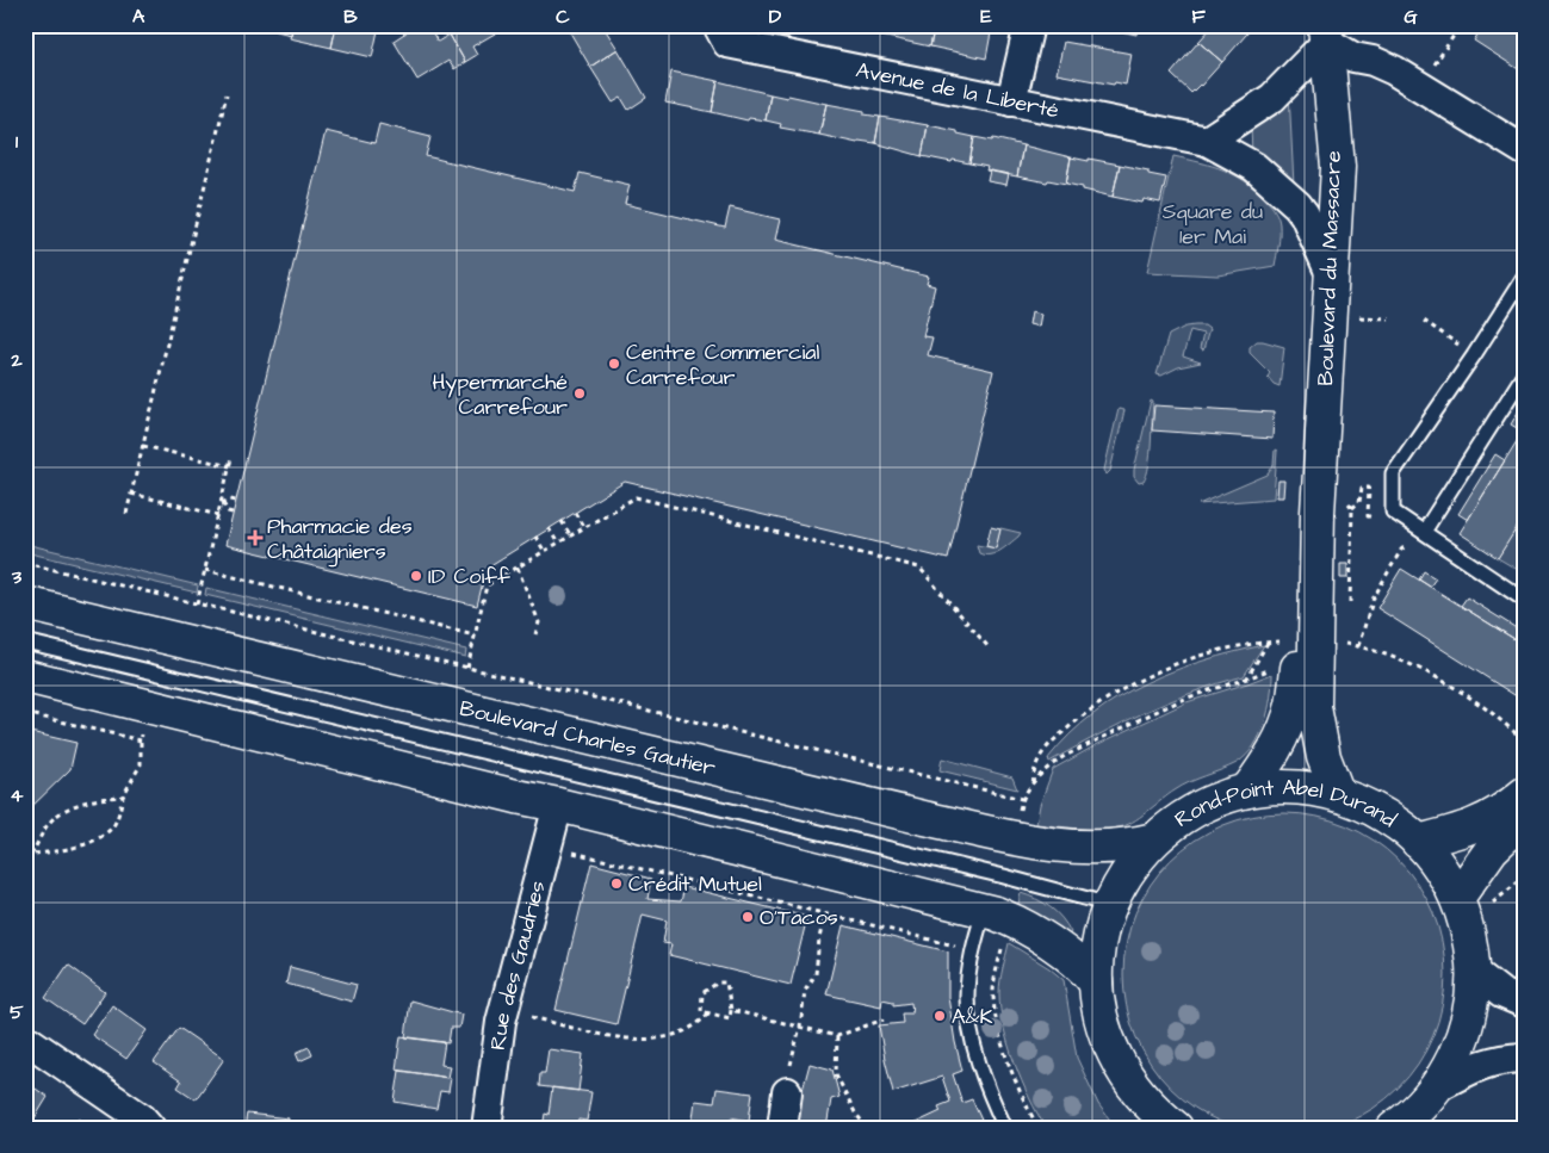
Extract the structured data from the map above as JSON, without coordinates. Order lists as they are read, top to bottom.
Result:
{
  "streets": {
    "main road": ["Boulevard du Massacre", "Boulevard Charles Gautier", "Rond-Point Abel Durand"],
    "street": ["Avenue de la Liberté", "Rue des Gaudries"]
  },
  "crossings": [
    ["Avenue de la Liberté", "Boulevard du Massacre"],
    ["Boulevard du Massacre", "Rond-Point Abel Durand"],
    ["Boulevard Charles Gautier", "Rond-Point Abel Durand"]
  ],
  "parks": ["Square du 1er Mai"],
  "places": {
    "other": [
      "Centre Commercial Carrefour",
      "Hypermarché Carrefour",
      "ID Coiff",
      "Crédit Mutuel",
      "O'Tacos",
      "A&K"
    ],
    "health": ["Pharmacie des Châtaigniers"]
  },
  "grid": {
    "columns": [
      "A",
      "B",
      "C",
      "D",
      "E",
      "F",
      "G"
    ],
    "rows": [
      "1",
      "2",
      "3",
      "4",
      "5"
    ]
  }
}
